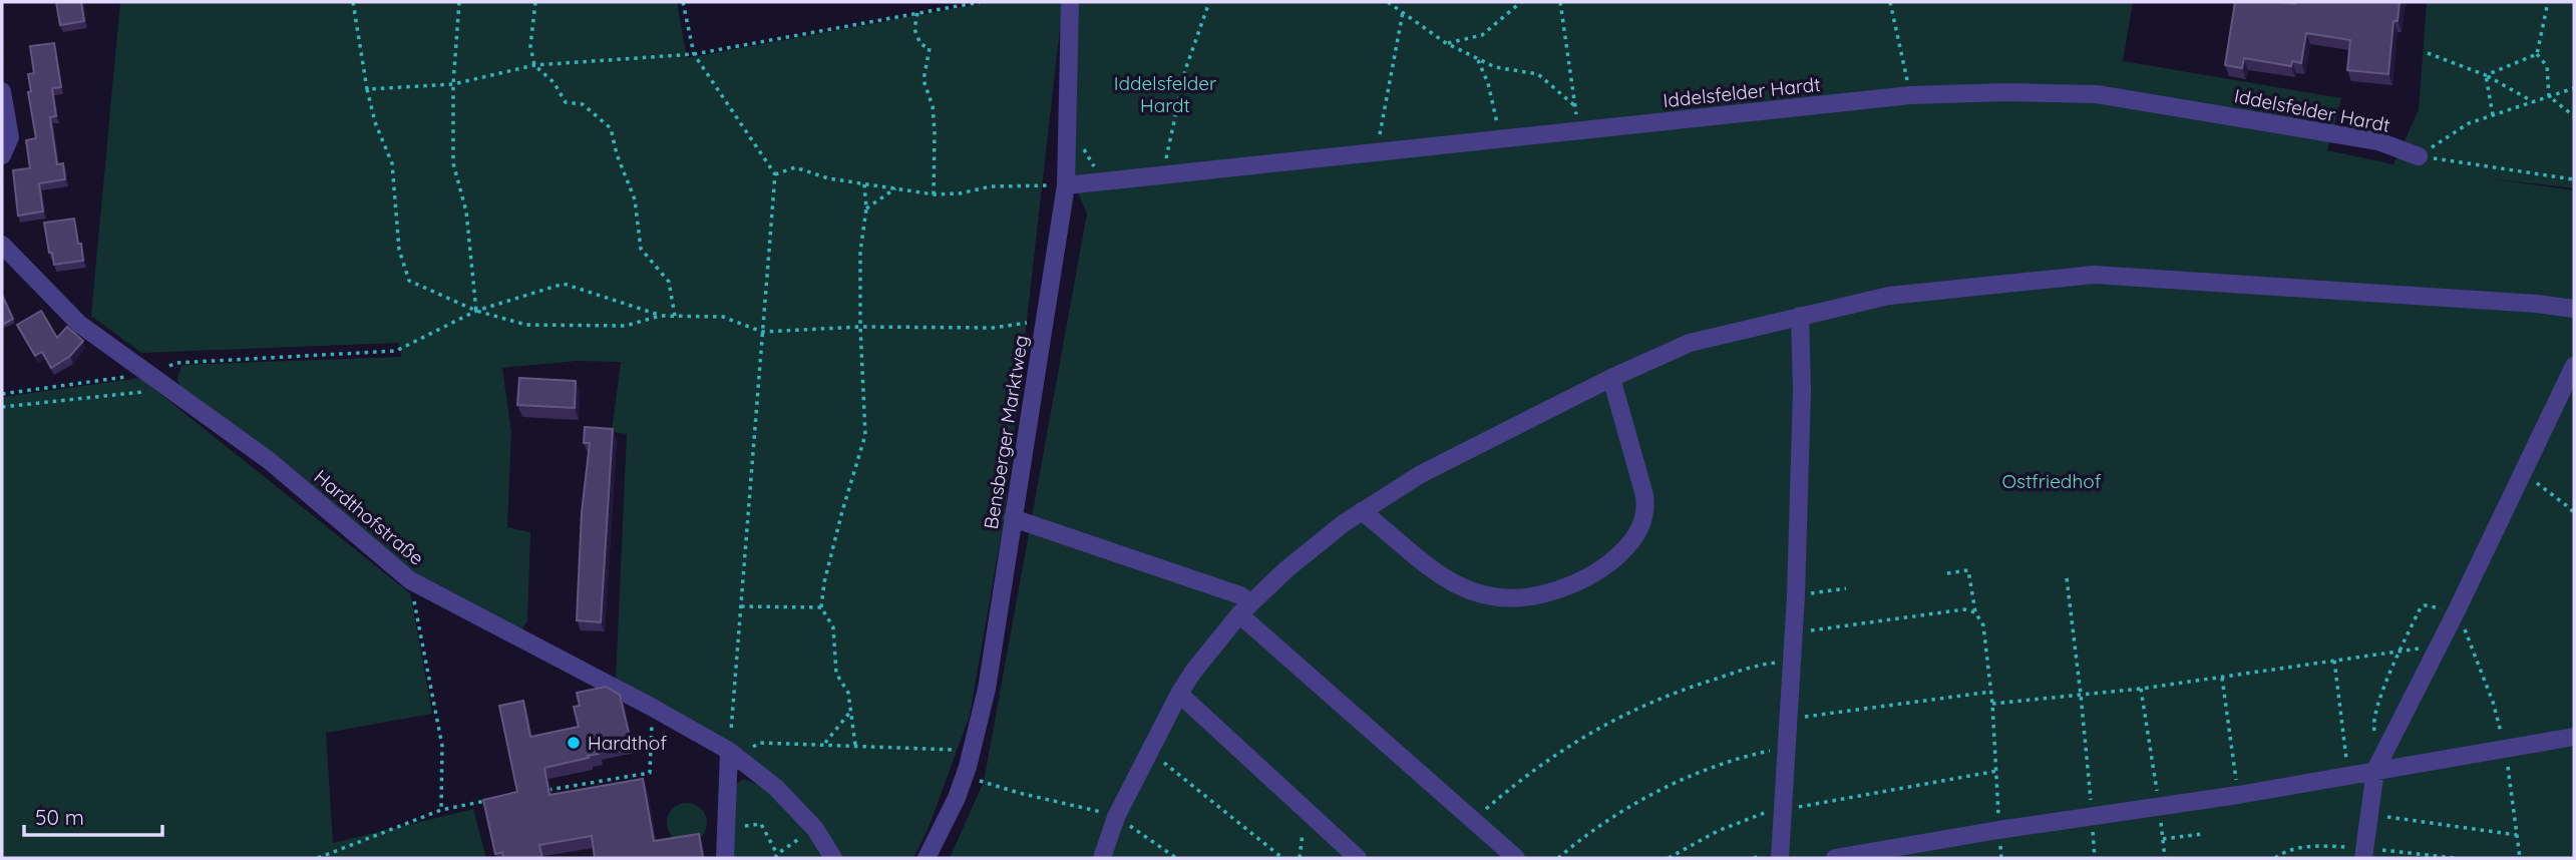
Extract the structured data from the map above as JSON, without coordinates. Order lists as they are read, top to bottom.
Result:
{
  "streets": {
    "street": ["Iddelsfelder Hardt", "Bensberger Marktweg", "Hardthofstraße"]
  },
  "crossings": [
    ["Iddelsfelder Hardt", "Bensberger Marktweg"]
  ],
  "parks": ["Iddelsfelder Hardt", "Ostfriedhof"],
  "places": ["Hardthof"],
  "scale_bar": "50 m"
}
